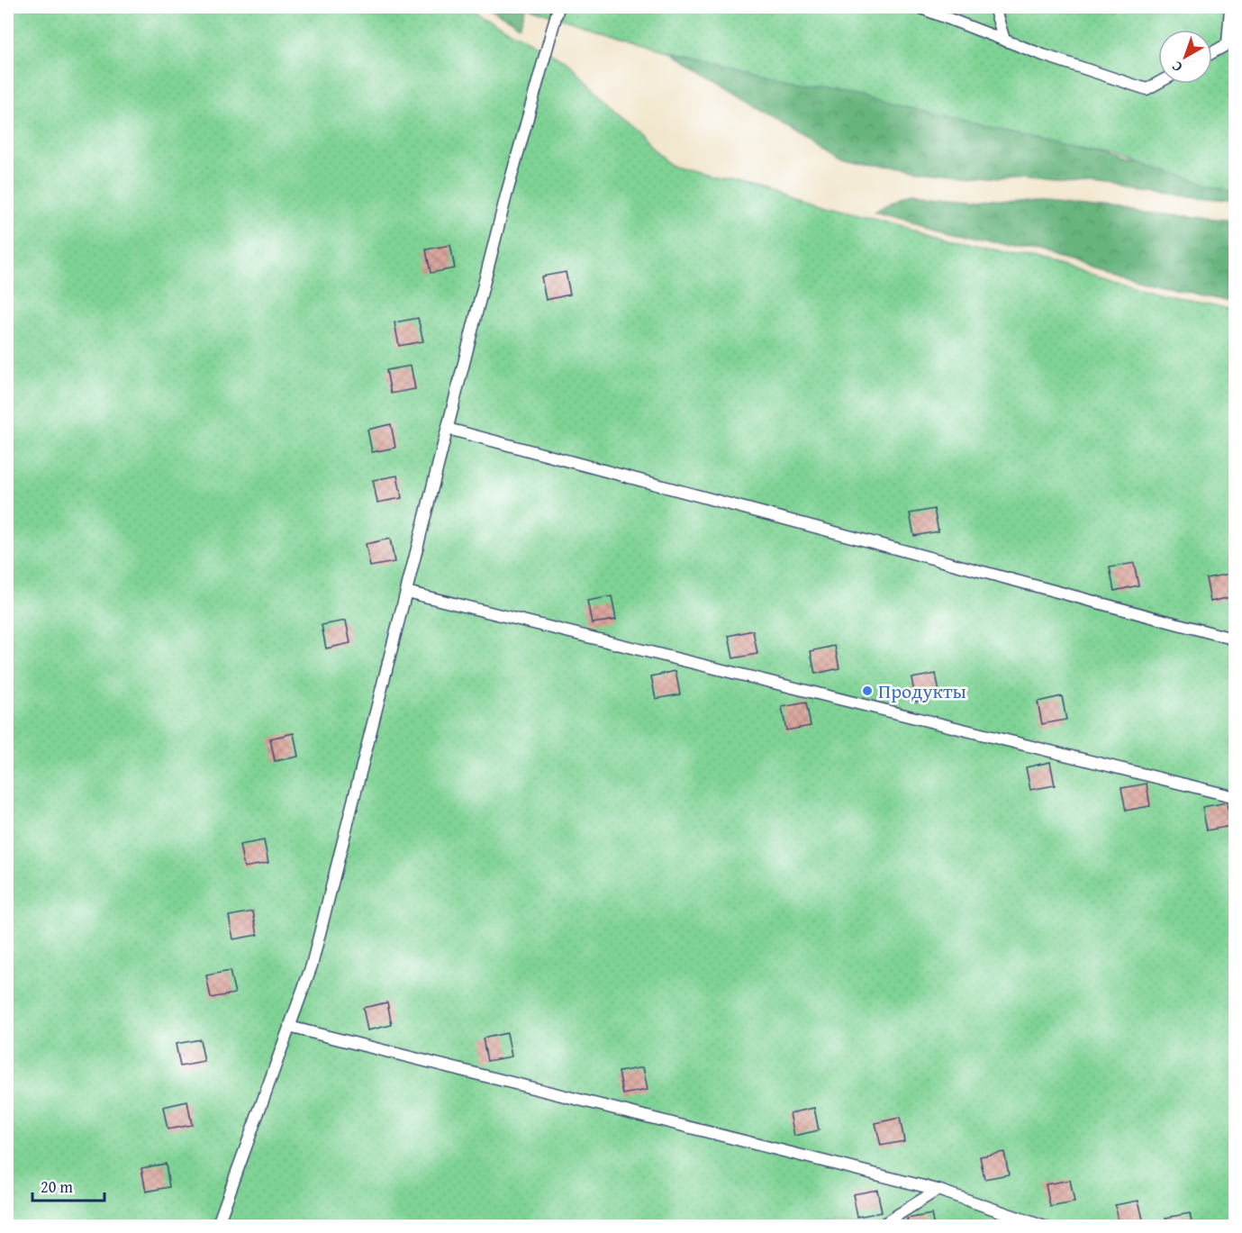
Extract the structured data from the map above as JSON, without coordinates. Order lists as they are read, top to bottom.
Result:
{
  "places": ["Продукты"],
  "scale_bar": "20 m",
  "north": "bottom left"
}
